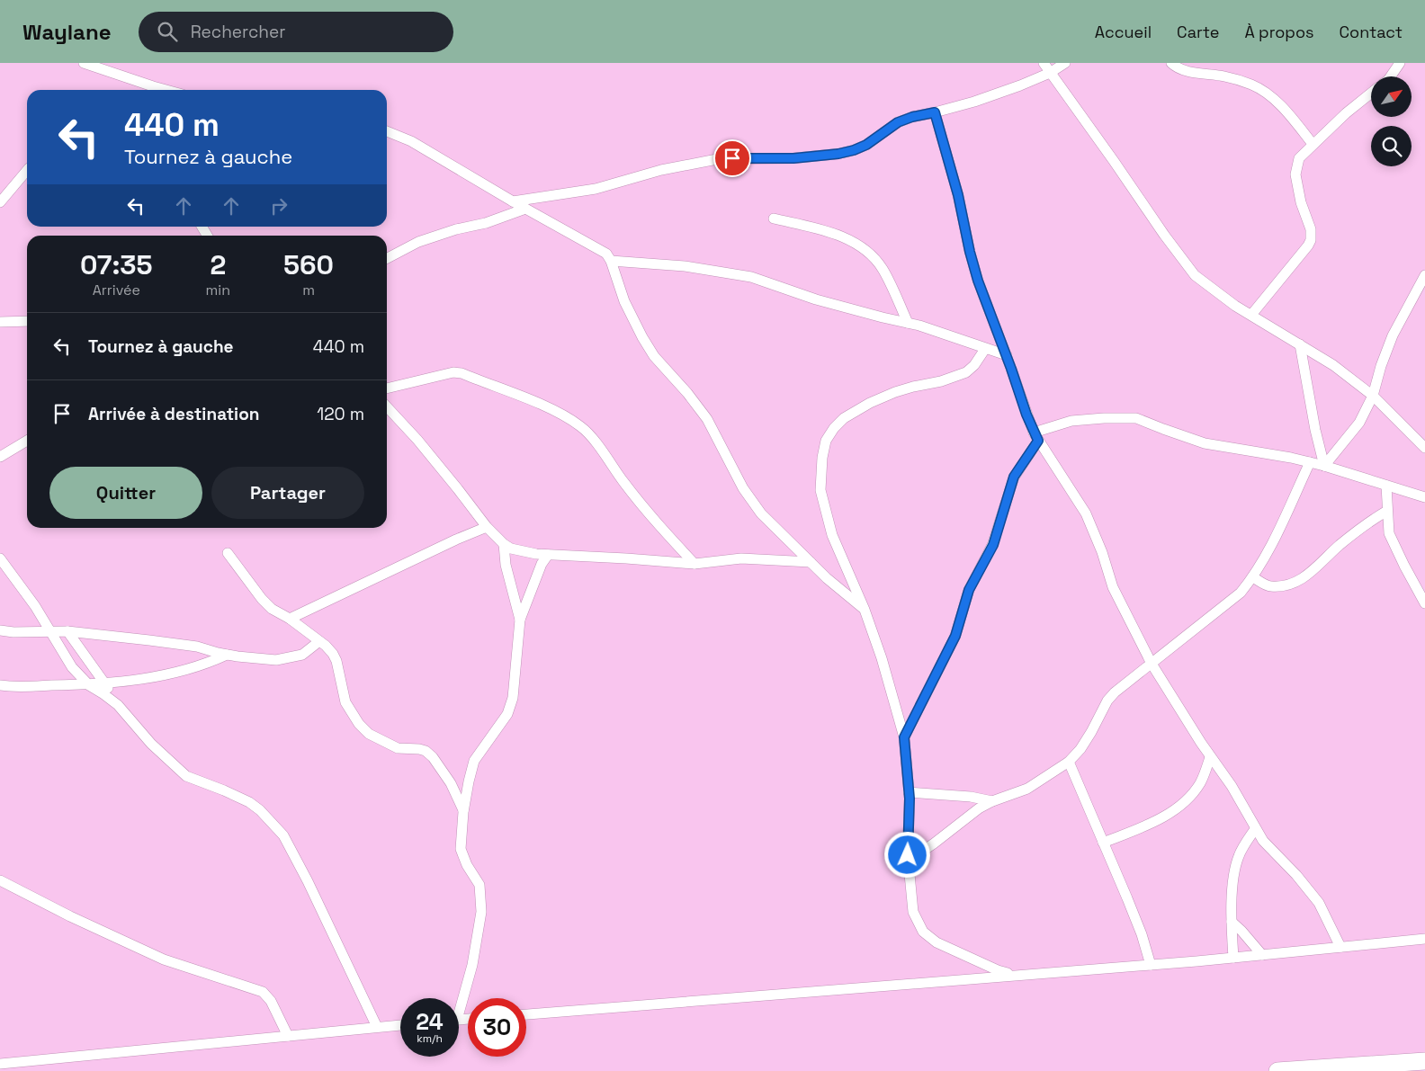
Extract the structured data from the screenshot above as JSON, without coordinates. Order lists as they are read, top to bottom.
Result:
{
  "north": "top right",
  "page": {
    "header": "Waylane",
    "search": "Rechercher",
    "nav": [
      "Accueil",
      "Carte",
      "À propos",
      "Contact"
    ],
    "turn": ["440 m", "Tournez à gauche"],
    "eta": [
      "07:35",
      "Arrivée",
      "2",
      "min",
      "560",
      "m"
    ],
    "list": [
      {
        "name": "Tournez à gauche",
        "value": "440 m"
      },
      {
        "name": "Arrivée à destination",
        "value": "120 m"
      }
    ],
    "buttons": ["Quitter", "Partager"],
    "speed": "24 km/h",
    "limit": "30"
  }
}
